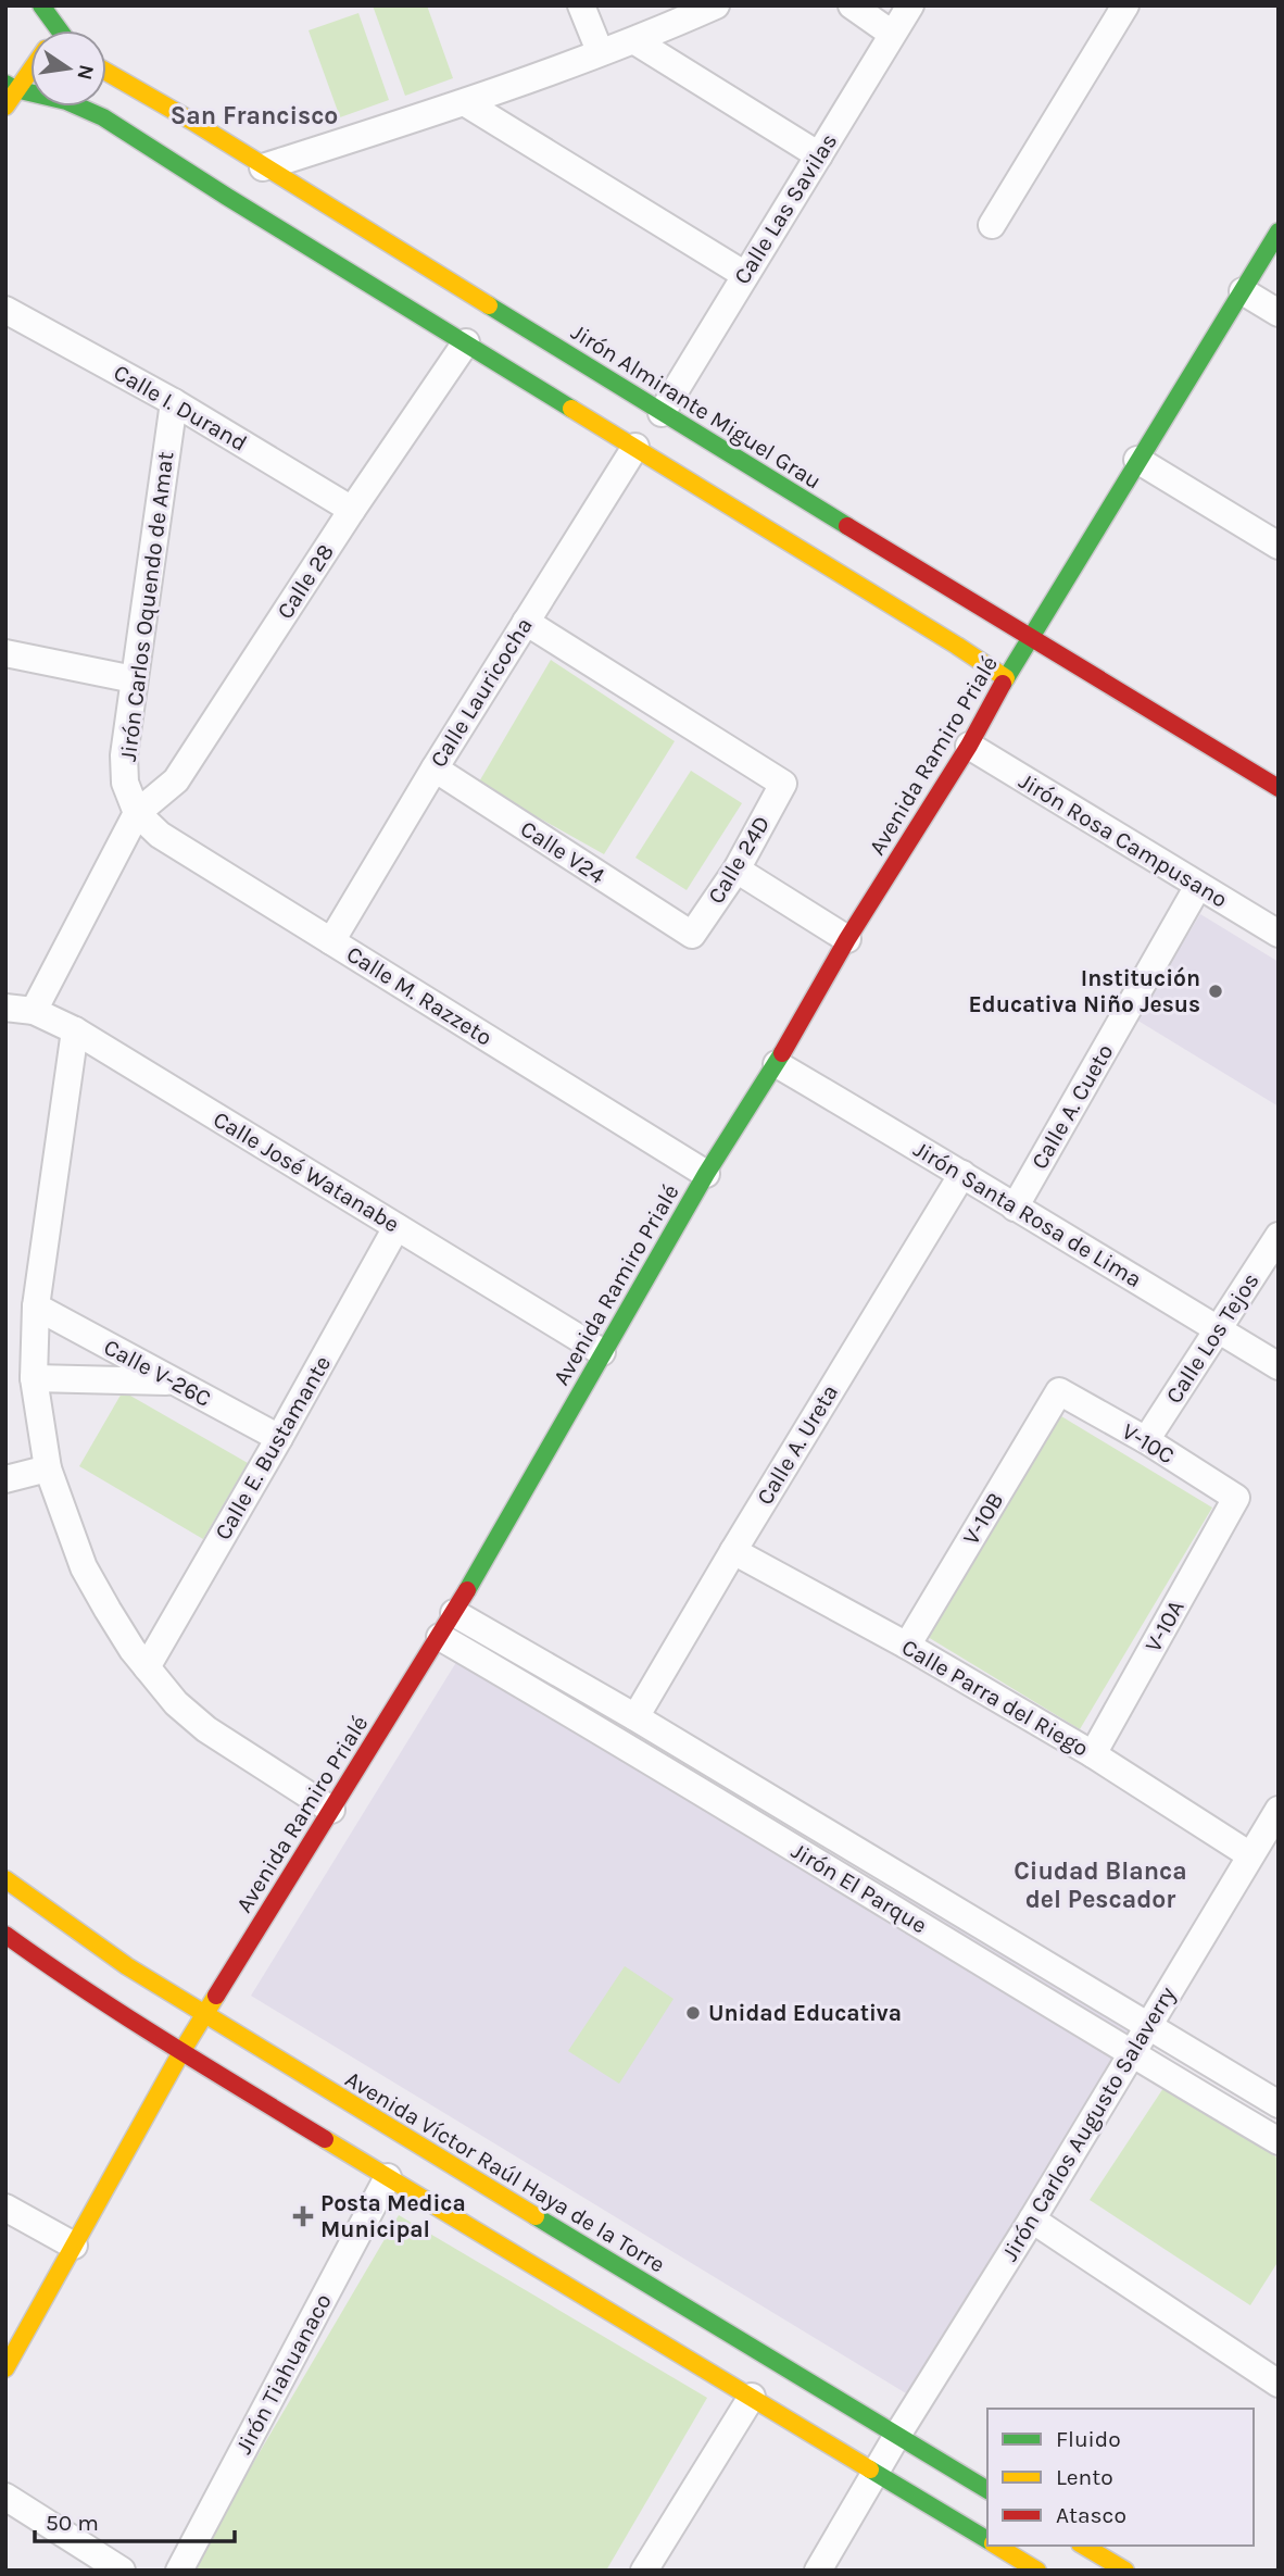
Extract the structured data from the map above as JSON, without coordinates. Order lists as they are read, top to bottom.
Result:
{
  "streets": {
    "street": [
      "Calle Las Savilas",
      "Jirón Almirante Miguel Grau",
      "Calle I. Durand",
      "Calle 28",
      "Jirón Carlos Oquendo de Amat",
      "Calle Lauricocha",
      "Avenida Ramiro Prialé",
      "Jirón Rosa Campusano",
      "Calle V24",
      "Calle 24D",
      "Calle M. Razzeto",
      "Calle A. Cueto",
      "Calle José Watanabe",
      "Jirón Santa Rosa de Lima",
      "Calle Los Tejos",
      "Calle V-26C",
      "V-10C",
      "Calle A. Ureta",
      "Calle E. Bustamante",
      "V-10B",
      "V-10A",
      "Calle Parra del Riego",
      "Jirón El Parque",
      "Jirón Carlos Augusto Salaverry",
      "Avenida Víctor Raúl Haya de la Torre",
      "Jirón Tiahuanaco"
    ]
  },
  "crossings": [
    ["Calle Las Savilas", "Jirón Almirante Miguel Grau"],
    ["Jirón Almirante Miguel Grau", "Avenida Ramiro Prialé"],
    ["Calle I. Durand", "Calle 28"],
    ["Calle I. Durand", "Jirón Carlos Oquendo de Amat"],
    ["Calle 28", "Jirón Carlos Oquendo de Amat"],
    ["Calle 28", "Calle M. Razzeto"],
    ["Jirón Carlos Oquendo de Amat", "Calle M. Razzeto"],
    ["Calle Lauricocha", "Calle V24"],
    ["Calle Lauricocha", "Calle 24D"],
    ["Calle Lauricocha", "Calle M. Razzeto"],
    ["Avenida Ramiro Prialé", "Jirón Rosa Campusano"],
    ["Avenida Ramiro Prialé", "Calle M. Razzeto"],
    ["Avenida Ramiro Prialé", "Calle José Watanabe"],
    ["Avenida Ramiro Prialé", "Jirón Santa Rosa de Lima"],
    ["Avenida Ramiro Prialé", "Jirón El Parque"],
    ["Avenida Ramiro Prialé", "Avenida Víctor Raúl Haya de la Torre"],
    ["Jirón Rosa Campusano", "Calle A. Cueto"],
    ["Calle V24", "Calle 24D"],
    ["Calle A. Cueto", "Jirón Santa Rosa de Lima"],
    ["Calle José Watanabe", "Calle E. Bustamante"],
    ["Jirón Santa Rosa de Lima", "Calle Los Tejos"],
    ["Jirón Santa Rosa de Lima", "Calle A. Ureta"],
    ["Calle Los Tejos", "V-10C"],
    ["Calle V-26C", "Calle E. Bustamante"],
    ["V-10C", "V-10B"],
    ["V-10C", "V-10A"],
    ["Calle A. Ureta", "Calle Parra del Riego"],
    ["Calle A. Ureta", "Jirón El Parque"],
    ["V-10B", "Calle Parra del Riego"],
    ["V-10A", "Calle Parra del Riego"],
    ["Calle Parra del Riego", "Jirón Carlos Augusto Salaverry"],
    ["Jirón El Parque", "Jirón Carlos Augusto Salaverry"],
    ["Jirón Carlos Augusto Salaverry", "Avenida Víctor Raúl Haya de la Torre"]
  ],
  "districts": ["San Francisco", "Ciudad Blanca del Pescador"],
  "places": {
    "other": ["Institución Educativa Niño Jesus", "Unidad Educativa"],
    "health": ["Posta Medica Municipal"]
  },
  "legend": ["Fluido", "Lento", "Atasco"],
  "scale_bar": "50 m",
  "north": "right"
}
